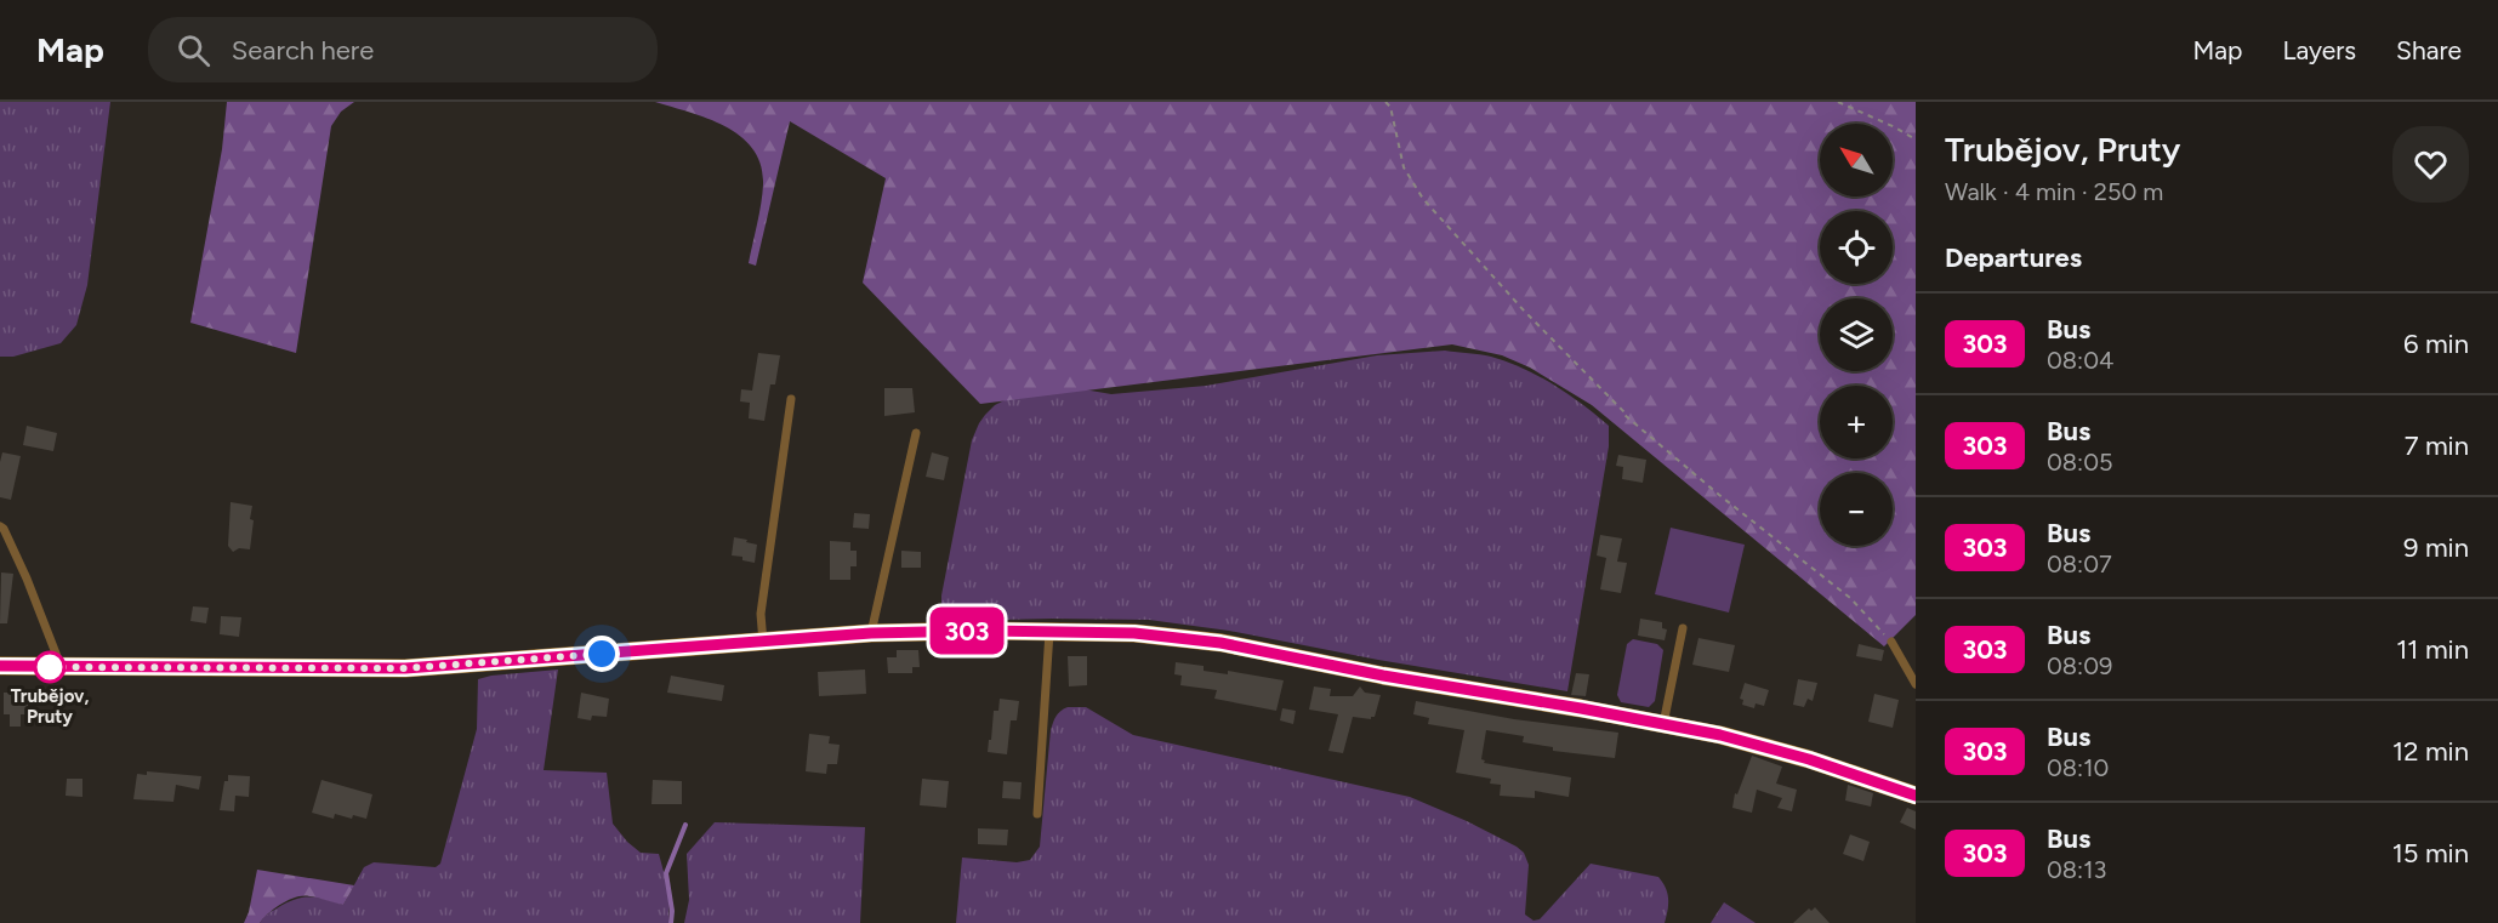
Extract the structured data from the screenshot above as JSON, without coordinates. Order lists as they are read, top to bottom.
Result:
{
  "places": ["Trubějov, Pruty"],
  "lines": ["bus line 303"],
  "north": "top left",
  "page": {
    "header": "Map",
    "search": "Search here",
    "nav": ["Map", "Layers", "Share"],
    "on_map": "303",
    "heading": [
      ["Trubějov, Pruty", "Walk · 4 min · 250 m"],
      "Departures"
    ],
    "map_buttons": ["+", "−"],
    "list": [
      {
        "mark": "303",
        "name": "Bus",
        "note": "08:04",
        "value": "6 min"
      },
      {
        "mark": "303",
        "name": "Bus",
        "note": "08:05",
        "value": "7 min"
      },
      {
        "mark": "303",
        "name": "Bus",
        "note": "08:07",
        "value": "9 min"
      },
      {
        "mark": "303",
        "name": "Bus",
        "note": "08:09",
        "value": "11 min"
      },
      {
        "mark": "303",
        "name": "Bus",
        "note": "08:10",
        "value": "12 min"
      },
      {
        "mark": "303",
        "name": "Bus",
        "note": "08:13",
        "value": "15 min"
      }
    ]
  }
}
